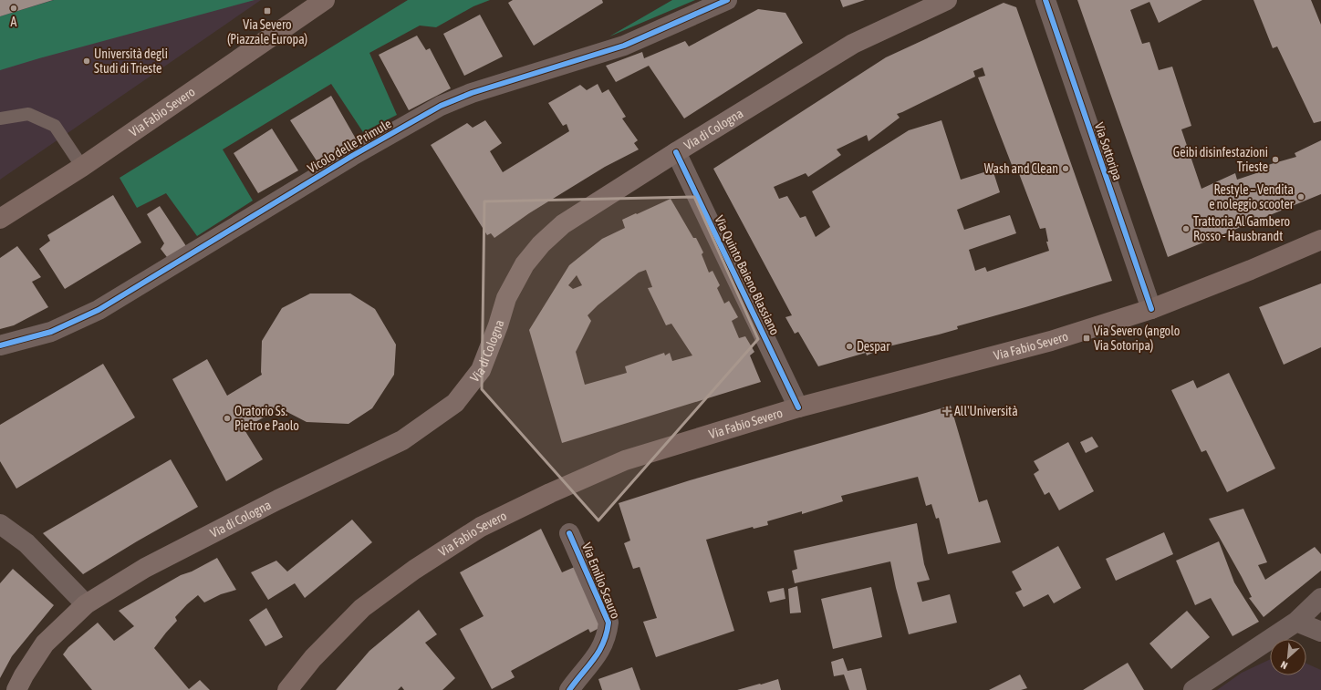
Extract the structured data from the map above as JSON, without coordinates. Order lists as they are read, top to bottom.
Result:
{
  "streets": {
    "main road": ["Via Fabio Severo", "Via di Cologna"],
    "street": [
      "Vicolo delle Primule",
      "Via Sottoripa",
      "Via Quinto Baieno Blassiano",
      "Via Emilio Scauro"
    ]
  },
  "crossings": [
    ["Via Fabio Severo", "Via Sottoripa"],
    ["Via Fabio Severo", "Via Quinto Baieno Blassiano"],
    ["Via di Cologna", "Via Quinto Baieno Blassiano"]
  ],
  "places": {
    "other": [
      "A",
      "Università degli Studi di Trieste",
      "Geibi disinfestazioni Trieste",
      "Wash and Clean",
      "Restyle – Vendita e noleggio scooter",
      "Trattoria Al Gambero Rosso - Hausbrandt",
      "Despar",
      "Oratorio Ss. Pietro e Paolo"
    ],
    "transit": ["Via Severo (Piazzale Europa)", "Via Severo (angolo Via Sotoripa)"],
    "health": ["All'Università"]
  },
  "north": "bottom left"
}
